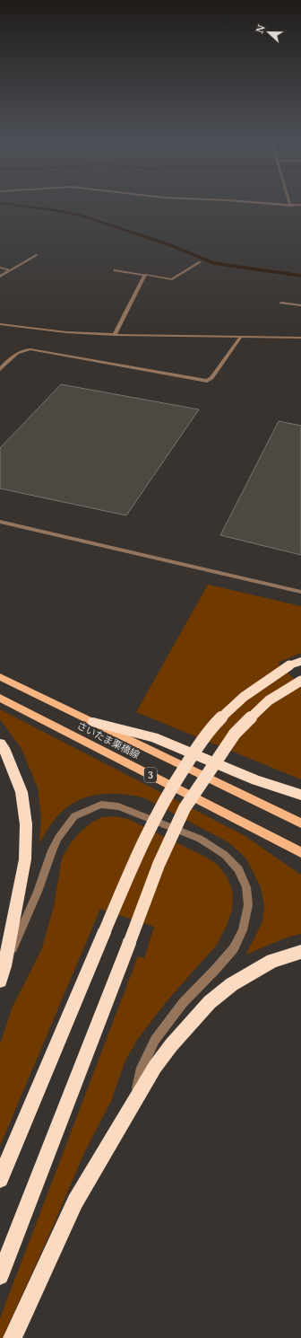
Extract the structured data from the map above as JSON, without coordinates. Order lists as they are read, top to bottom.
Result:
{
  "streets": {
    "main road": ["さいたま栗橋線", "3"]
  },
  "north": "left"
}
